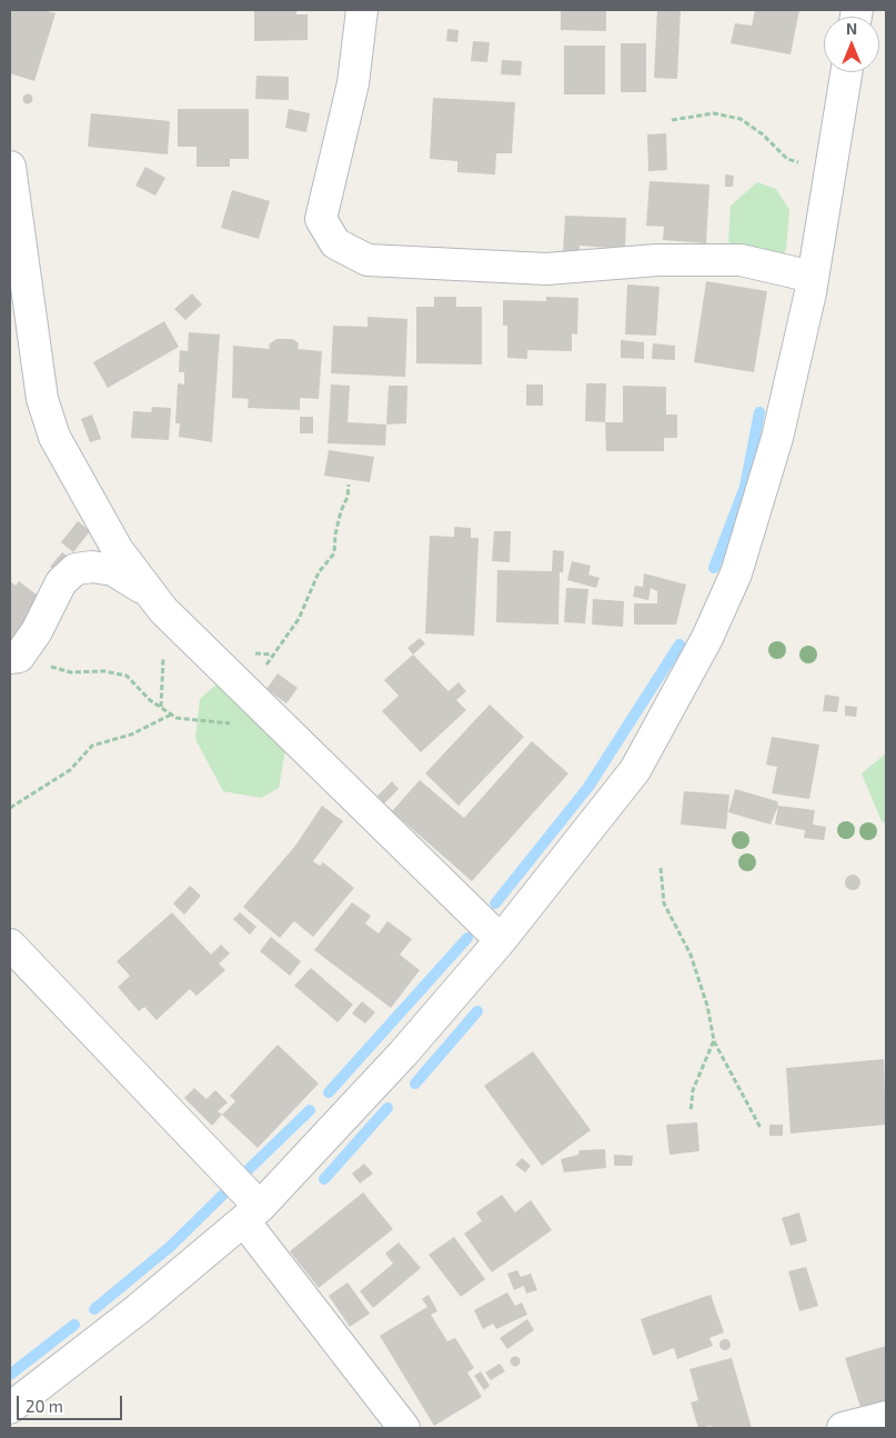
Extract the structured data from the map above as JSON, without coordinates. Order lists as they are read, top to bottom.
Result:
{
  "scale_bar": "20 m",
  "north": "top"
}
